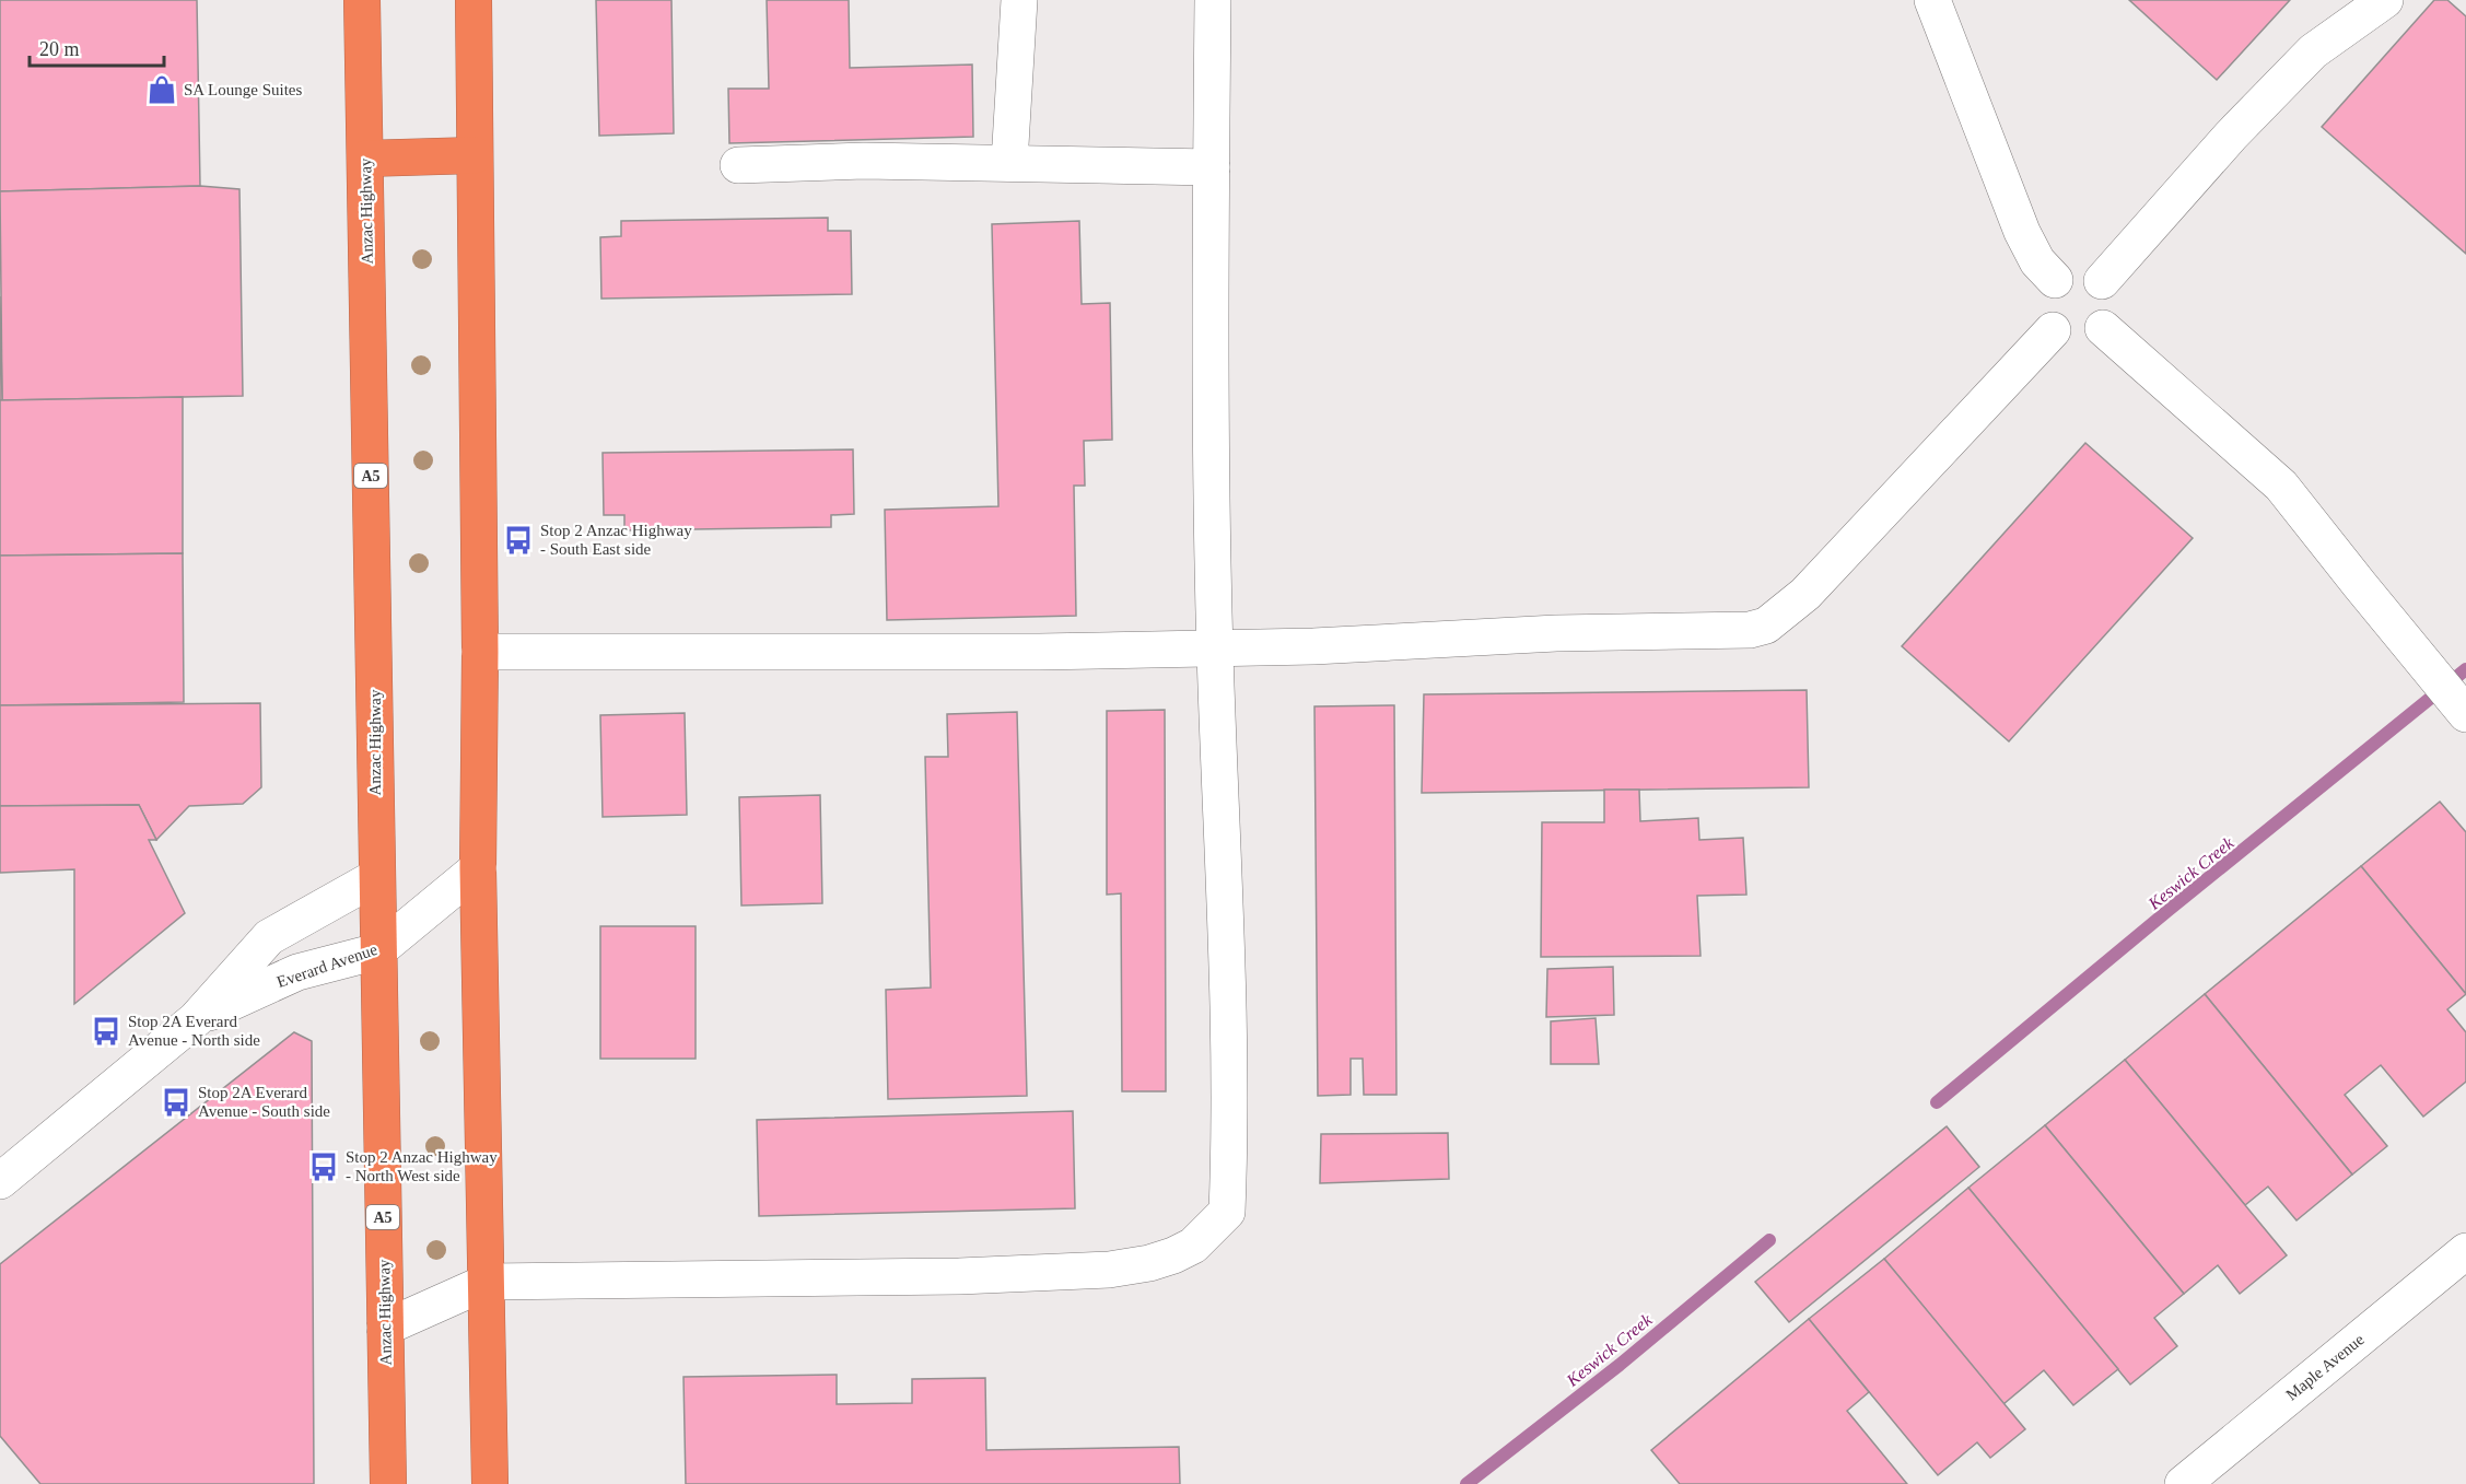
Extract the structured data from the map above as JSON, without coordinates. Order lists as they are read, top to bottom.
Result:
{
  "streets": {
    "highway": ["Anzac Highway", "A5"],
    "street": ["Everard Avenue", "Maple Avenue"]
  },
  "crossings": [
    ["Anzac Highway", "Everard Avenue"]
  ],
  "water": ["Keswick Creek"],
  "places": {
    "shop": ["SA Lounge Suites"],
    "bus stop": [
      "Stop 2 Anzac Highway - South East side",
      "Stop 2A Everard Avenue - North side",
      "Stop 2A Everard Avenue - South side",
      "Stop 2 Anzac Highway - North West side"
    ]
  },
  "scale_bar": "20 m"
}
